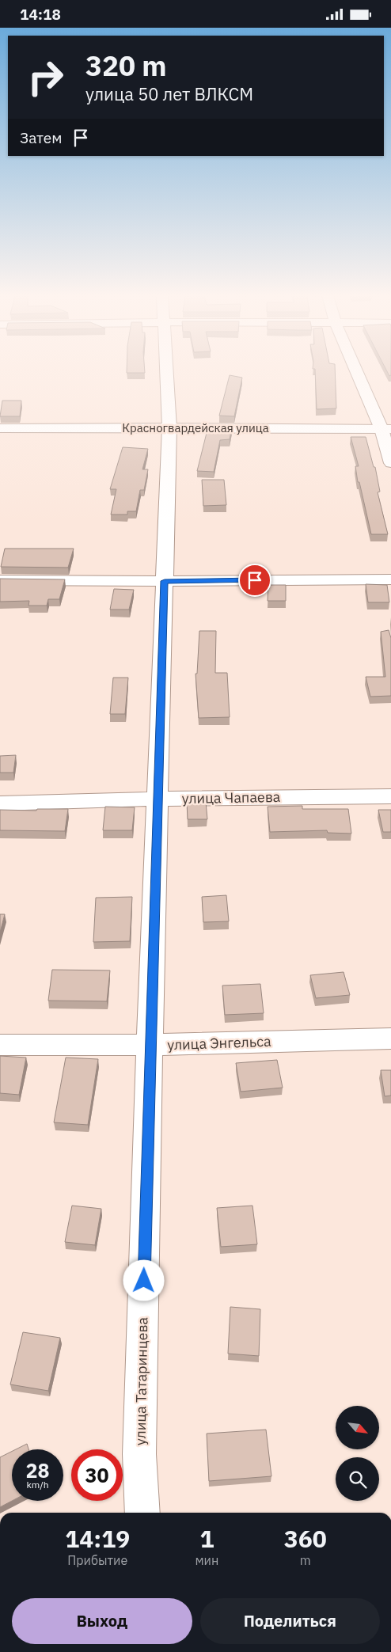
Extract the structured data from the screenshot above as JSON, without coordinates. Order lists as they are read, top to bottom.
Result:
{
  "streets": {
    "street": [
      "Красногвардейская улица",
      "улица Чапаева",
      "улица Энгельса",
      "улица Татаринцева"
    ]
  },
  "crossings": [
    ["Красногвардейская улица", "улица Татаринцева"],
    ["улица Чапаева", "улица Татаринцева"],
    ["улица Энгельса", "улица Татаринцева"]
  ],
  "north": "bottom right",
  "page": {
    "status": "14:18",
    "turn": ["320 m", "улица 50 лет ВЛКСМ"],
    "then": "Затем",
    "speed": "28 km/h",
    "limit": "30",
    "eta": [
      "14:19",
      "Прибытие",
      "1",
      "мин",
      "360",
      "m"
    ],
    "buttons": ["Выход", "Поделиться"]
  }
}
